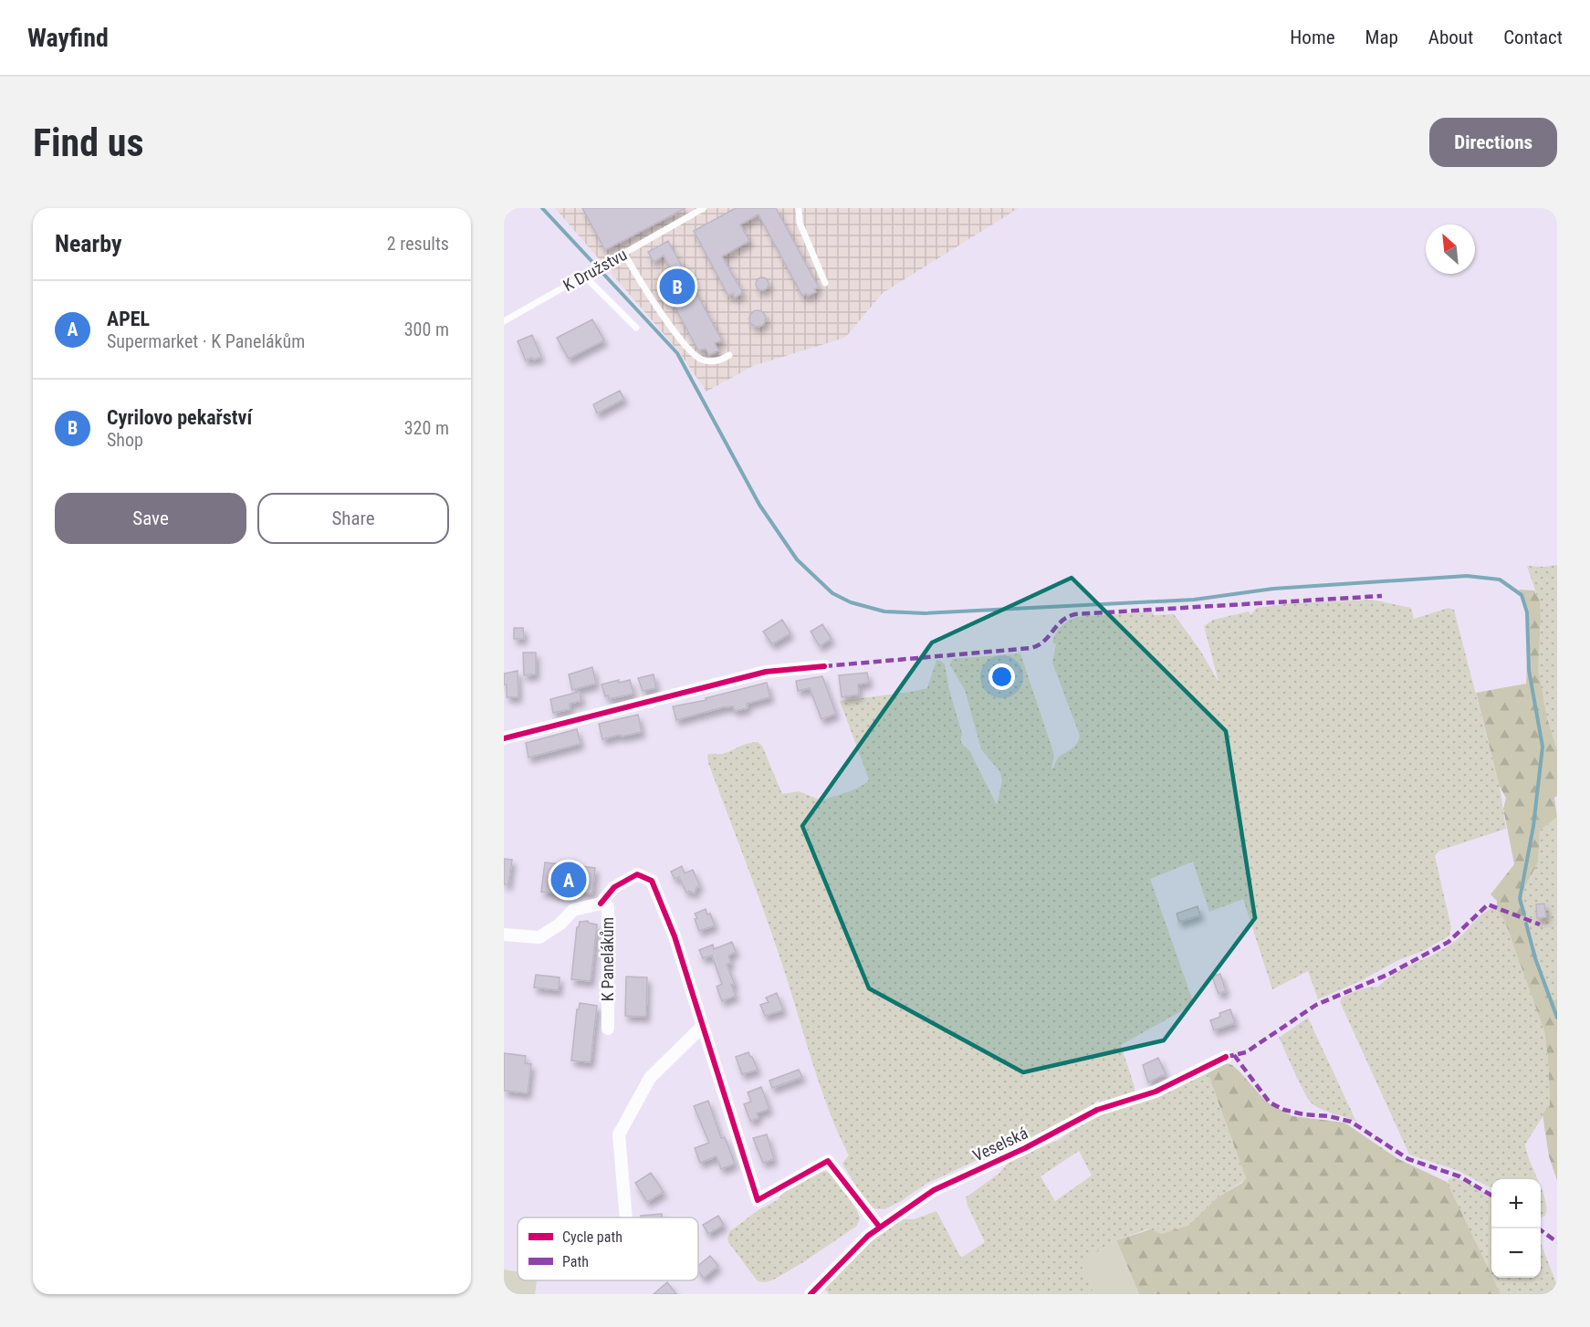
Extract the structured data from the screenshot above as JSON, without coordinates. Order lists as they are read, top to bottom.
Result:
{
  "streets": {
    "street": ["K Panelákům", "Veselská"],
    "lane": ["K Družstvu"]
  },
  "legend": ["Cycle path", "Path"],
  "north": "top left",
  "page": {
    "header": "Wayfind",
    "nav": [
      "Home",
      "Map",
      "About",
      "Contact"
    ],
    "buttons": [
      "Directions",
      ["Save", "Share"]
    ],
    "title": "Find us",
    "heading": ["Nearby", "2 results"],
    "pins": ["B", "A"],
    "list": [
      {
        "mark": "A",
        "name": "APEL",
        "note": "Supermarket · K Panelákům",
        "value": "300 m"
      },
      {
        "mark": "B",
        "name": "Cyrilovo pekařství",
        "note": "Shop",
        "value": "320 m"
      }
    ],
    "map_buttons": ["+", "−"]
  }
}
